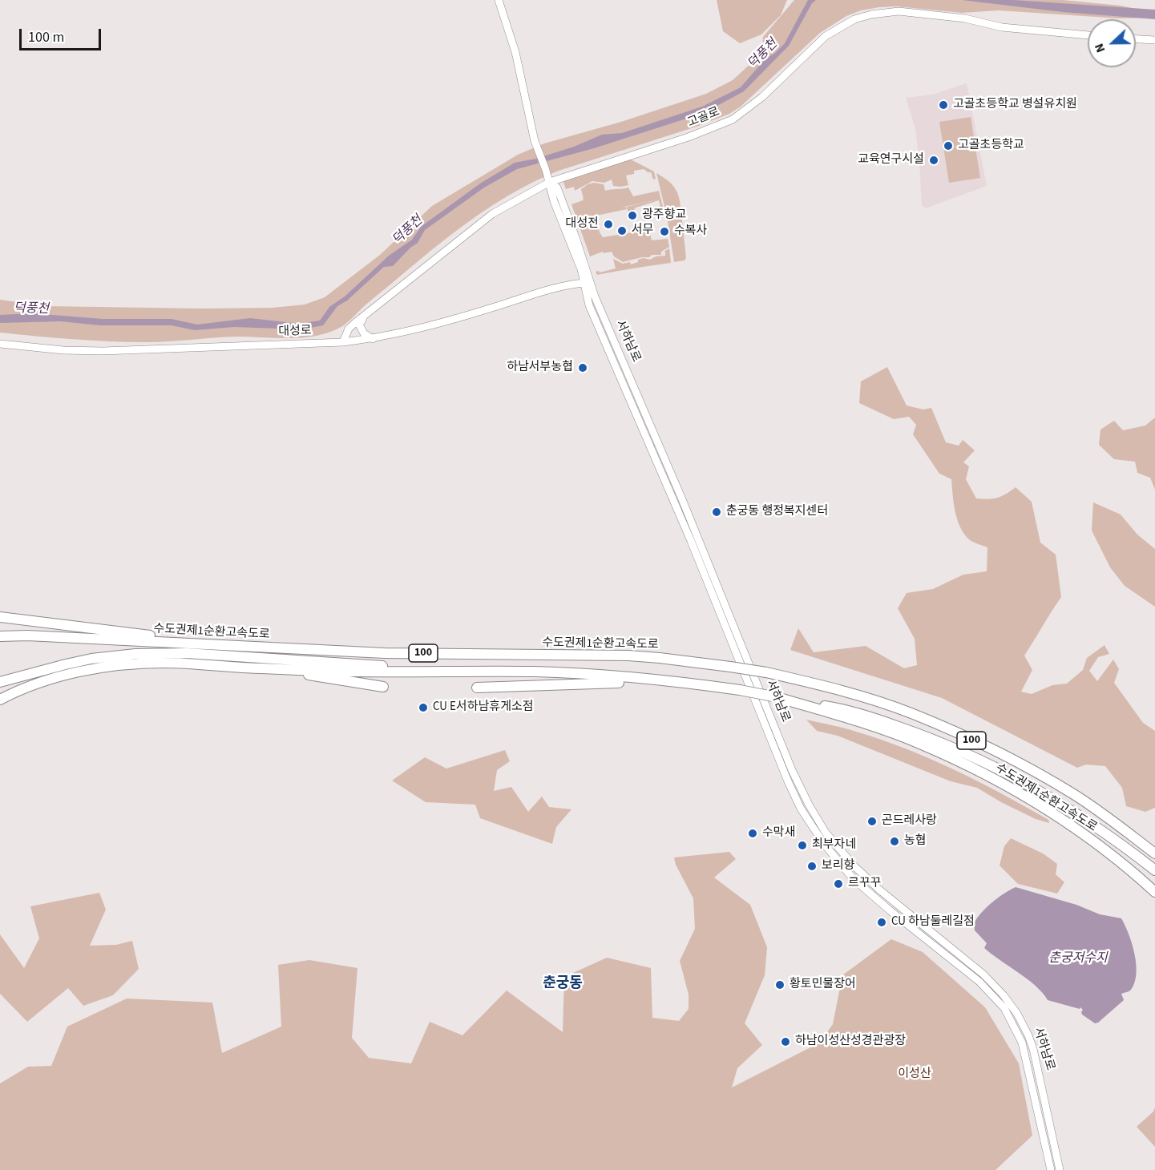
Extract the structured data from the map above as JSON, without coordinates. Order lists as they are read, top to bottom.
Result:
{
  "streets": {
    "highway": ["수도권제1순환고속도로", "100"],
    "street": ["고골로", "대성로", "서하남로"]
  },
  "crossings": [
    ["고골로", "대성로"],
    ["고골로", "서하남로"],
    ["대성로", "서하남로"]
  ],
  "districts": ["춘궁동"],
  "water": ["덕풍천", "춘궁저수지"],
  "parks": ["이성산"],
  "places": [
    "고골초등학교 병설유치원",
    "고골초등학교",
    "교육연구시설",
    "광주향교",
    "대성전",
    "서무",
    "수복사",
    "하남서부농협",
    "춘궁동 행정복지센터",
    "CU E서하남휴게소점",
    "곤드레사랑",
    "수막새",
    "농협",
    "최부자네",
    "보리향",
    "르꾸꾸",
    "CU 하남둘레길점",
    "황토민물장어",
    "하남이성산성경관광장"
  ],
  "scale_bar": "100 m",
  "north": "left"
}
